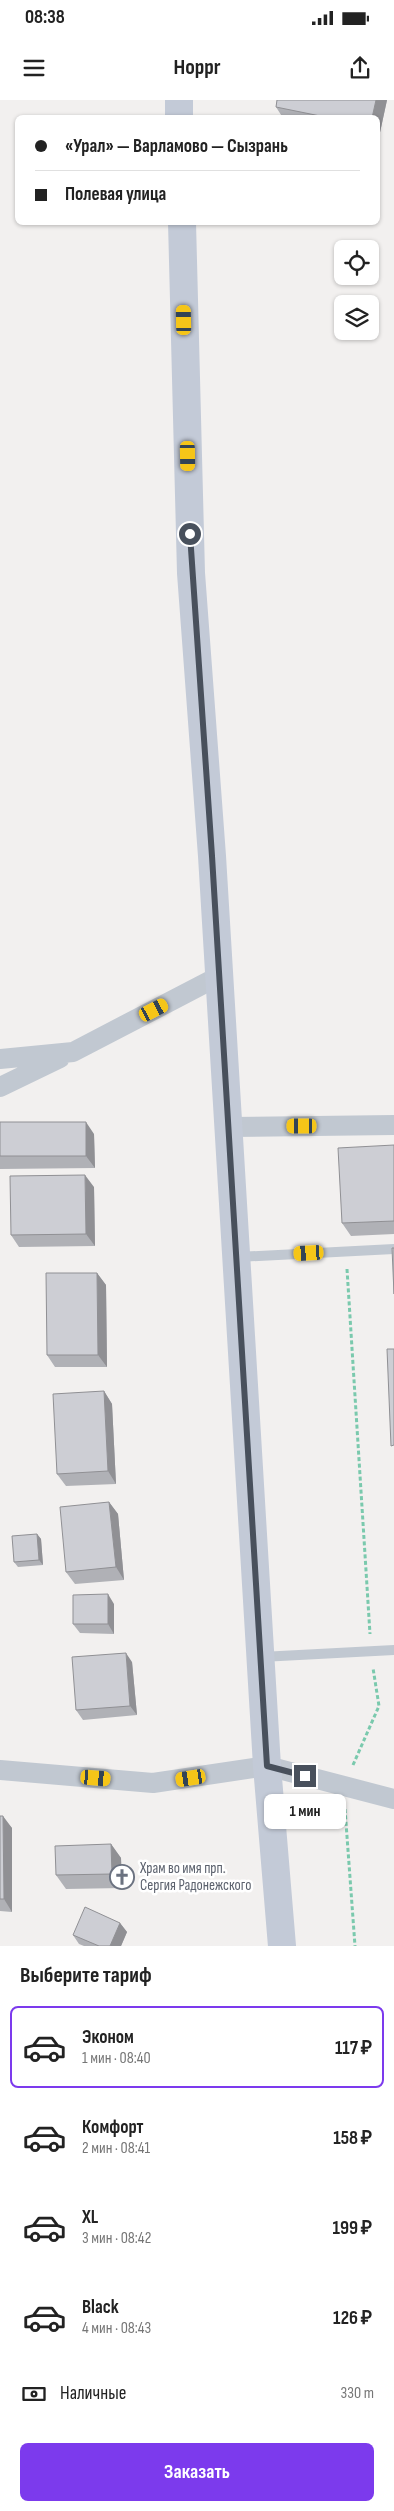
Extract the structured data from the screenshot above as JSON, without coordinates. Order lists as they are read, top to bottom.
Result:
{
  "places": {
    "church": ["Храм во имя прп. Сергия Радонежского"]
  },
  "page": {
    "status": "08:38",
    "header": "Hoppr",
    "banner": ["«Урал» — Варламово — Сызрань", "Полевая улица"],
    "bubble": "1 мин",
    "heading": "Выберите тариф",
    "list": [
      {
        "name": "Эконом",
        "note": "1 мин · 08:40",
        "value": "117 ₽"
      },
      {
        "name": "Комфорт",
        "note": "2 мин · 08:41",
        "value": "158 ₽"
      },
      {
        "name": "XL",
        "note": "3 мин · 08:42",
        "value": "199 ₽"
      },
      {
        "name": "Black",
        "note": "4 мин · 08:43",
        "value": "126 ₽"
      }
    ],
    "pay": ["Наличные", "330 m"],
    "buttons": "Заказать"
  }
}
